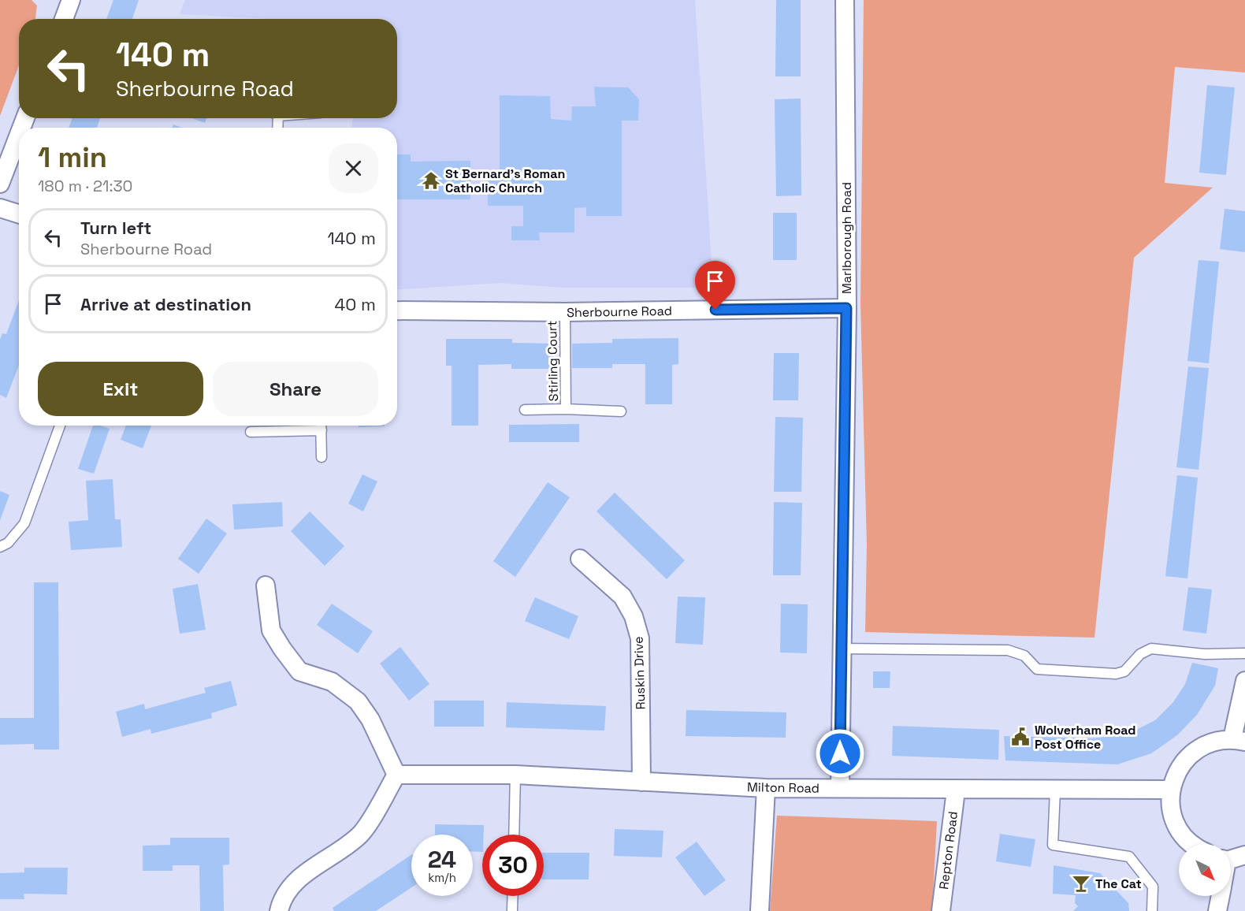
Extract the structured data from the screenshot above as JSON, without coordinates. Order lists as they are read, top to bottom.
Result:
{
  "streets": {
    "street": [
      "Marlborough Road",
      "Sherbourne Road",
      "Ruskin Drive",
      "Milton Road",
      "Repton Road"
    ],
    "lane": ["Stirling Court"]
  },
  "crossings": [
    ["Marlborough Road", "Sherbourne Road"],
    ["Marlborough Road", "Milton Road"],
    ["Sherbourne Road", "Stirling Court"],
    ["Ruskin Drive", "Milton Road"],
    ["Milton Road", "Repton Road"]
  ],
  "places": {
    "temple": ["St Bernard's Roman Catholic Church"],
    "public building": ["Wolverham Road Post Office"],
    "bar": ["The Cat"]
  },
  "north": "bottom right",
  "page": {
    "turn": ["140 m", "Sherbourne Road"],
    "heading": ["1 min", "180 m · 21:30"],
    "list": [
      {
        "name": "Turn left",
        "note": "Sherbourne Road",
        "value": "140 m"
      },
      {
        "name": "Arrive at destination",
        "value": "40 m"
      }
    ],
    "buttons": ["Exit", "Share"],
    "speed": "24 km/h",
    "limit": "30"
  }
}
